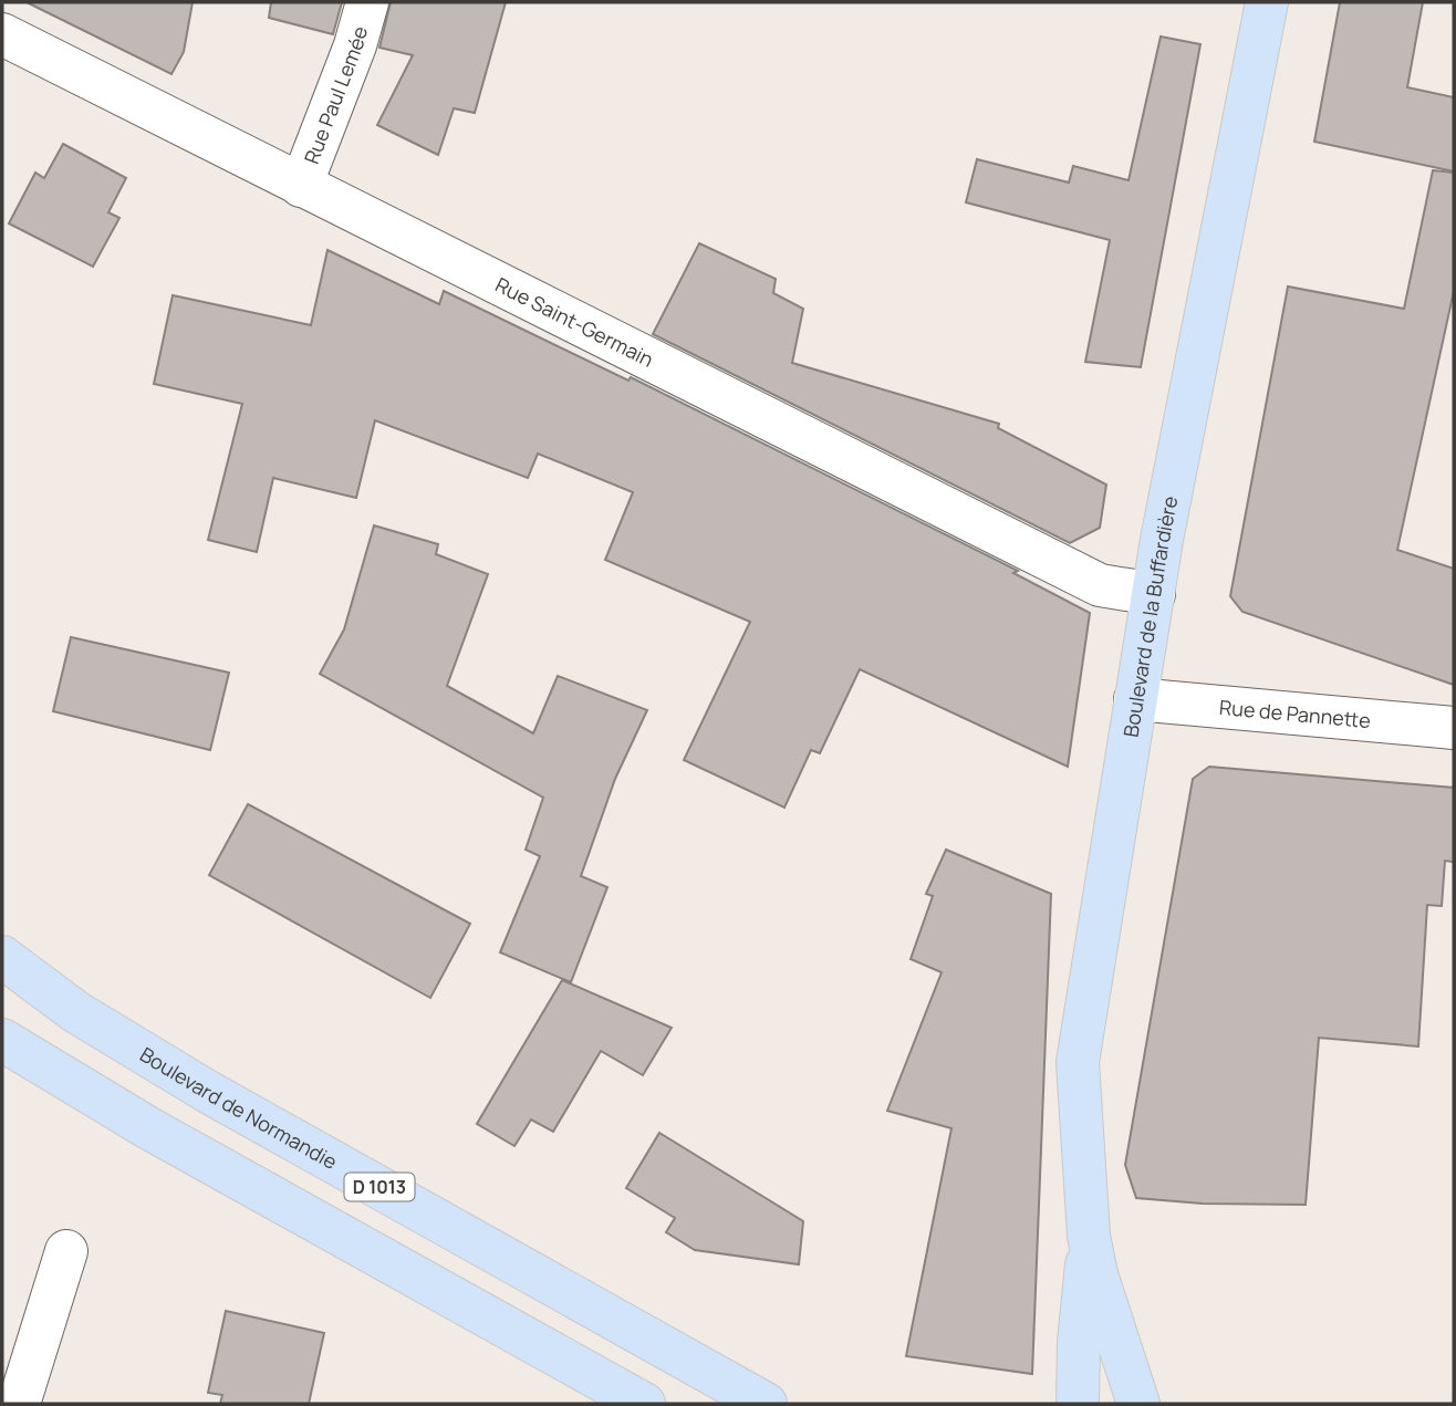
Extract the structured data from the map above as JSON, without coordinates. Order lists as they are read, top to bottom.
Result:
{
  "streets": {
    "main road": ["Boulevard de la Buffardière", "Boulevard de Normandie", "D 1013"],
    "street": ["Rue Paul Lemée", "Rue Saint-Germain", "Rue de Pannette"]
  },
  "crossings": [
    ["Rue Paul Lemée", "Rue Saint-Germain"],
    ["Rue Saint-Germain", "Boulevard de la Buffardière"],
    ["Boulevard de la Buffardière", "Rue de Pannette"]
  ]
}
